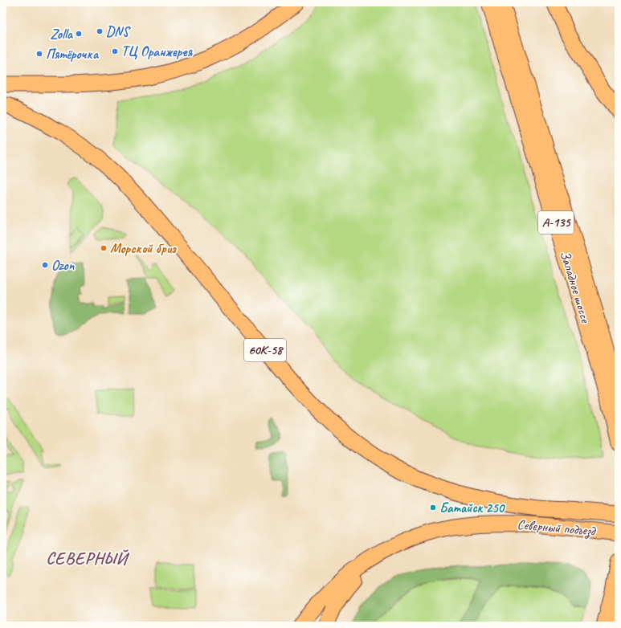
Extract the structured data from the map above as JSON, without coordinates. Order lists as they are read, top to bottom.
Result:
{
  "streets": {
    "highway": [
      "А-135",
      "Западное шоссе",
      "60К-58",
      "Северный подъезд"
    ]
  },
  "districts": ["СЕВЕРНЫЙ"],
  "places": [
    "DNS",
    "Zolla",
    "ТЦ Оранжерея",
    "Пятёрочка",
    "Морской бриз",
    "Ozon",
    "Батайск 250"
  ]
}
